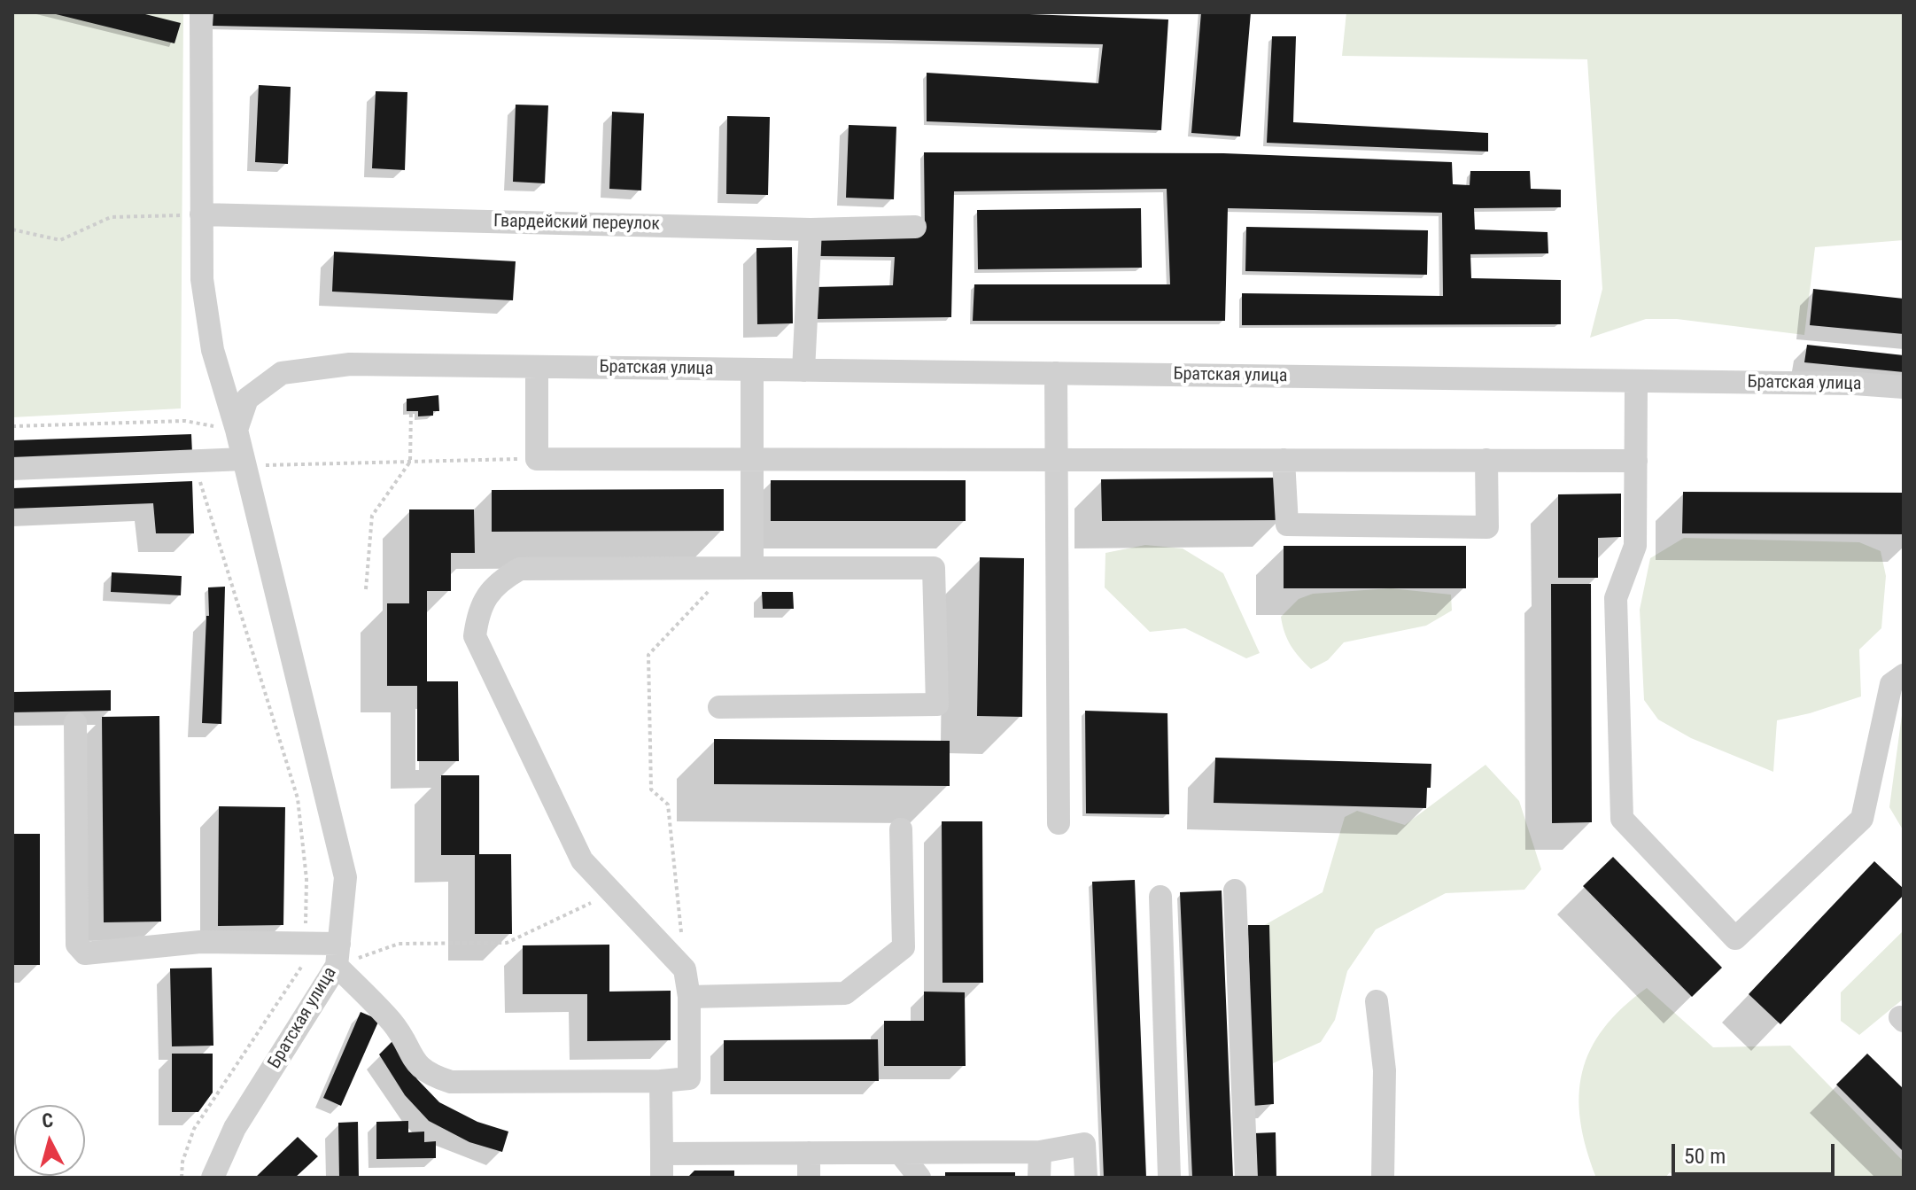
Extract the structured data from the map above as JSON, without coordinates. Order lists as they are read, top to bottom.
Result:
{
  "streets": {
    "street": ["Гвардейский переулок", "Братская улица"]
  },
  "scale_bar": "50 m",
  "north": "top"
}
